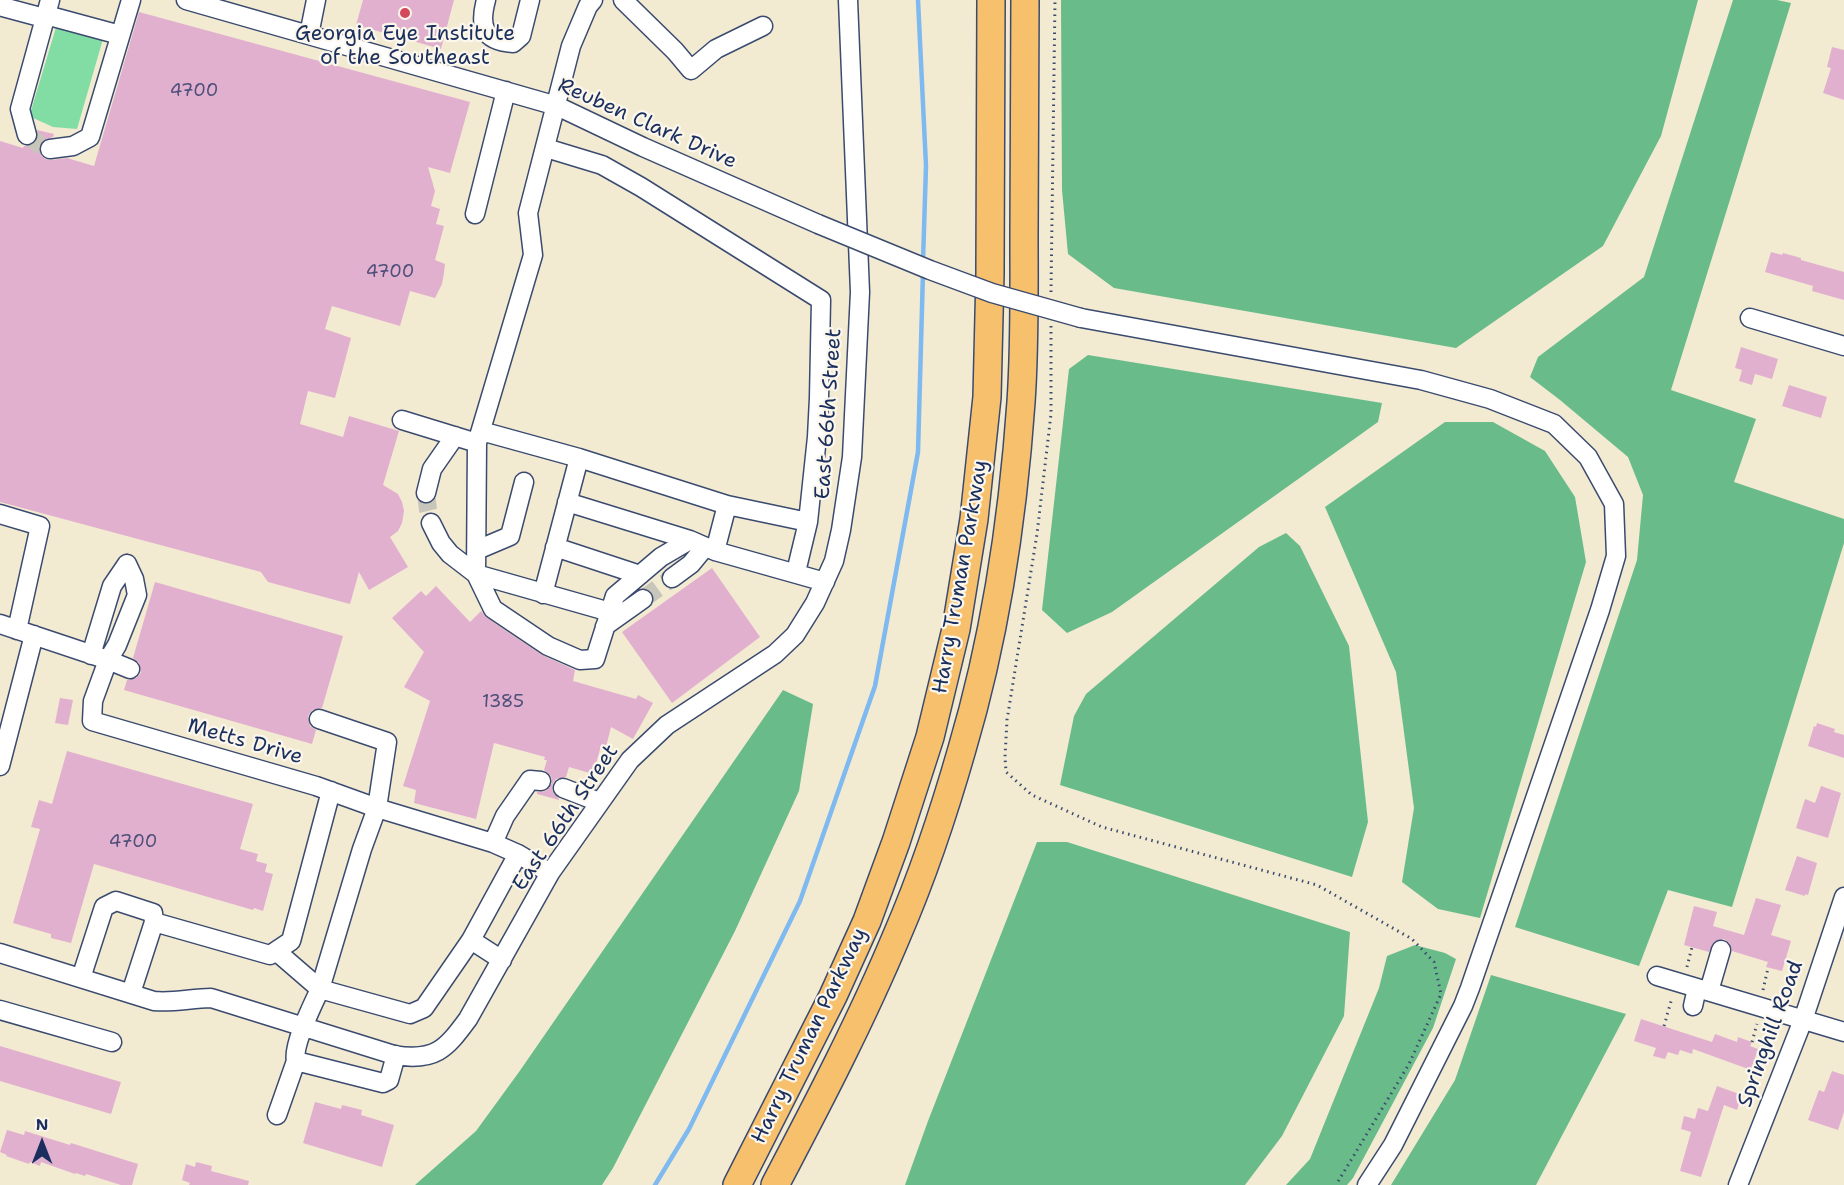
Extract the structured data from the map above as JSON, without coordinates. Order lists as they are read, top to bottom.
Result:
{
  "streets": {
    "highway": ["Harry Truman Parkway"],
    "street": [
      "Reuben Clark Drive",
      "East 66th Street",
      "Metts Drive",
      "Springhill Road"
    ]
  },
  "crossings": [
    ["East 66th Street", "Metts Drive"]
  ],
  "places": ["Georgia Eye Institute of the Southeast"],
  "house_numbers": [
    "4700",
    "4700",
    "1385",
    "4700"
  ],
  "north": "top"
}
